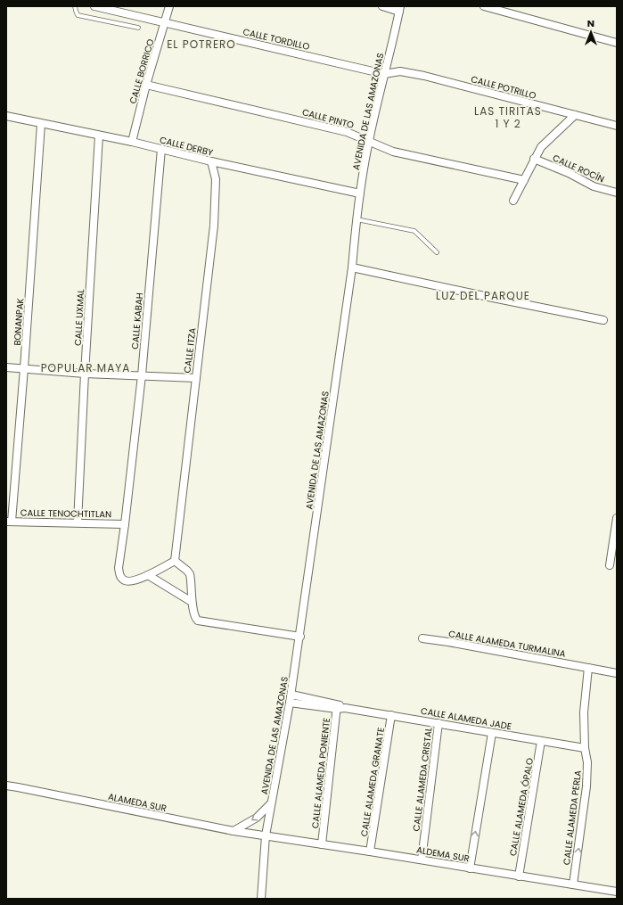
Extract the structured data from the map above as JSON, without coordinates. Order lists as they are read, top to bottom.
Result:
{
  "streets": {
    "street": [
      "CALLE TORDILLO",
      "CALLE BORRICO",
      "CALLE POTRILLO",
      "AVENIDA DE LAS AMAZONAS",
      "CALLE PINTO",
      "CALLE DERBY",
      "CALLE ROCÍN",
      "CALLE UXMAL",
      "CALLE KABAH",
      "BONANPAK",
      "CALLE ITZA",
      "CALLE TENOCHTITLAN",
      "CALLE ALAMEDA TURMALINA",
      "CALLE ALAMEDA JADE",
      "CALLE ALAMEDA PONIENTE",
      "CALLE ALAMEDA CRISTAL",
      "CALLE ALAMEDA GRANATE",
      "ALAMEDA SUR",
      "CALLE ALAMEDA ÓPALO",
      "CALLE ALAMEDA PERLA",
      "ALDEMA SUR"
    ]
  },
  "crossings": [
    ["CALLE TORDILLO", "CALLE BORRICO"],
    ["CALLE TORDILLO", "CALLE POTRILLO"],
    ["CALLE TORDILLO", "AVENIDA DE LAS AMAZONAS"],
    ["CALLE BORRICO", "CALLE PINTO"],
    ["CALLE BORRICO", "CALLE DERBY"],
    ["CALLE POTRILLO", "AVENIDA DE LAS AMAZONAS"],
    ["AVENIDA DE LAS AMAZONAS", "CALLE PINTO"],
    ["AVENIDA DE LAS AMAZONAS", "CALLE DERBY"],
    ["AVENIDA DE LAS AMAZONAS", "CALLE ALAMEDA JADE"],
    ["AVENIDA DE LAS AMAZONAS", "ALAMEDA SUR"],
    ["AVENIDA DE LAS AMAZONAS", "ALDEMA SUR"],
    ["CALLE DERBY", "CALLE UXMAL"],
    ["CALLE DERBY", "CALLE KABAH"],
    ["CALLE DERBY", "BONANPAK"],
    ["CALLE DERBY", "CALLE ITZA"],
    ["CALLE UXMAL", "CALLE TENOCHTITLAN"],
    ["CALLE KABAH", "CALLE TENOCHTITLAN"],
    ["BONANPAK", "CALLE TENOCHTITLAN"],
    ["CALLE ALAMEDA TURMALINA", "CALLE ALAMEDA PERLA"],
    ["CALLE ALAMEDA JADE", "CALLE ALAMEDA PONIENTE"],
    ["CALLE ALAMEDA JADE", "CALLE ALAMEDA CRISTAL"],
    ["CALLE ALAMEDA JADE", "CALLE ALAMEDA GRANATE"],
    ["CALLE ALAMEDA JADE", "CALLE ALAMEDA ÓPALO"],
    ["CALLE ALAMEDA JADE", "CALLE ALAMEDA PERLA"],
    ["CALLE ALAMEDA PONIENTE", "ALDEMA SUR"],
    ["CALLE ALAMEDA CRISTAL", "ALDEMA SUR"],
    ["CALLE ALAMEDA GRANATE", "ALDEMA SUR"],
    ["ALAMEDA SUR", "ALDEMA SUR"],
    ["CALLE ALAMEDA ÓPALO", "ALDEMA SUR"],
    ["CALLE ALAMEDA PERLA", "ALDEMA SUR"]
  ],
  "one_way": ["CALLE ALAMEDA PERLA"],
  "districts": [
    "EL POTRERO",
    "LAS TIRITAS 1 Y 2",
    "LUZ DEL PARQUE",
    "POPULAR MAYA"
  ],
  "north": "top"
}
